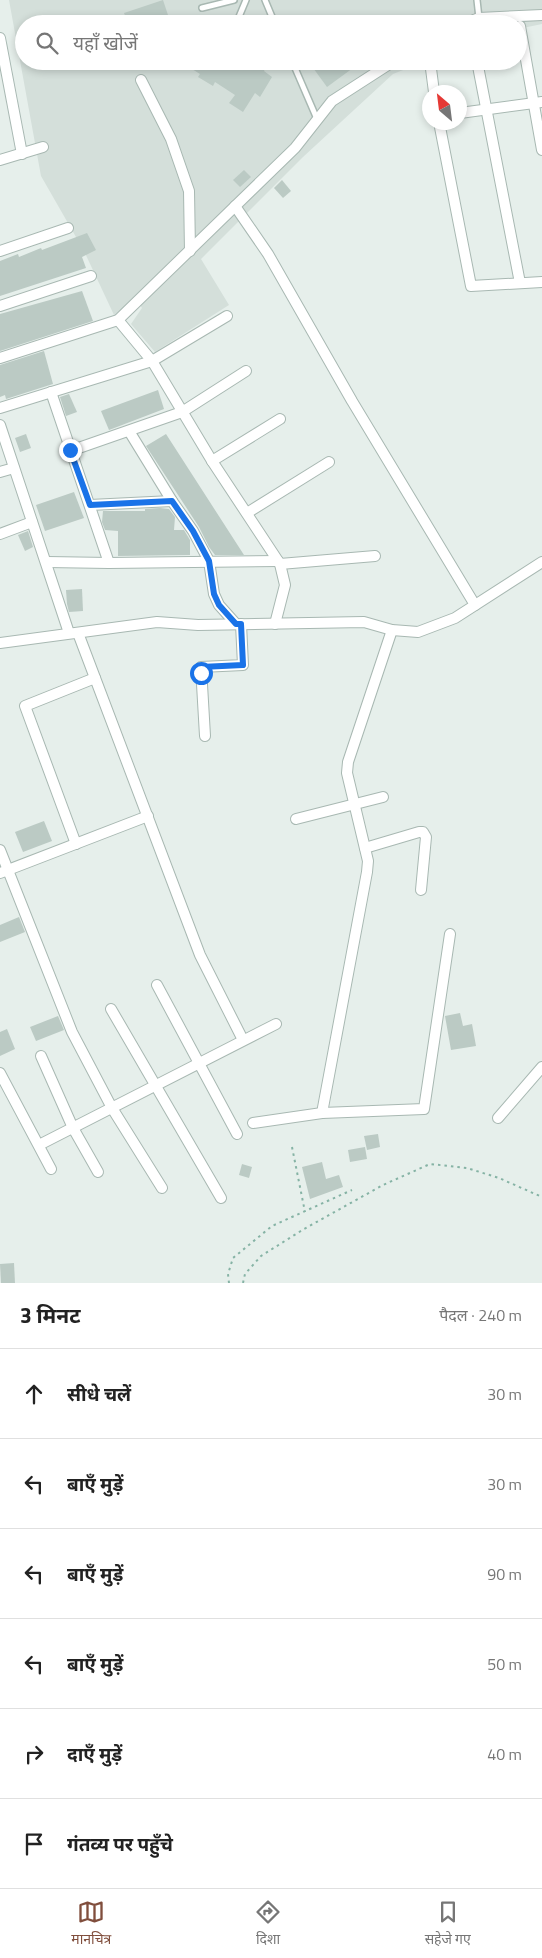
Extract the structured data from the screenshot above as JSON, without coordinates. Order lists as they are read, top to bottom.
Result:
{
  "north": "top left",
  "page": {
    "search": "यहाँ खोजें",
    "heading": ["3 मिनट", "पैदल · 240 m"],
    "list": [
      ["सीधे चलें", "30 m"],
      ["बाएँ मुड़ें", "30 m"],
      ["बाएँ मुड़ें", "90 m"],
      ["बाएँ मुड़ें", "50 m"],
      ["दाएँ मुड़ें", "40 m"],
      "गंतव्य पर पहुँचे"
    ],
    "nav": ["मानचित्र", "दिशा", "सहेजे गए"]
  }
}
